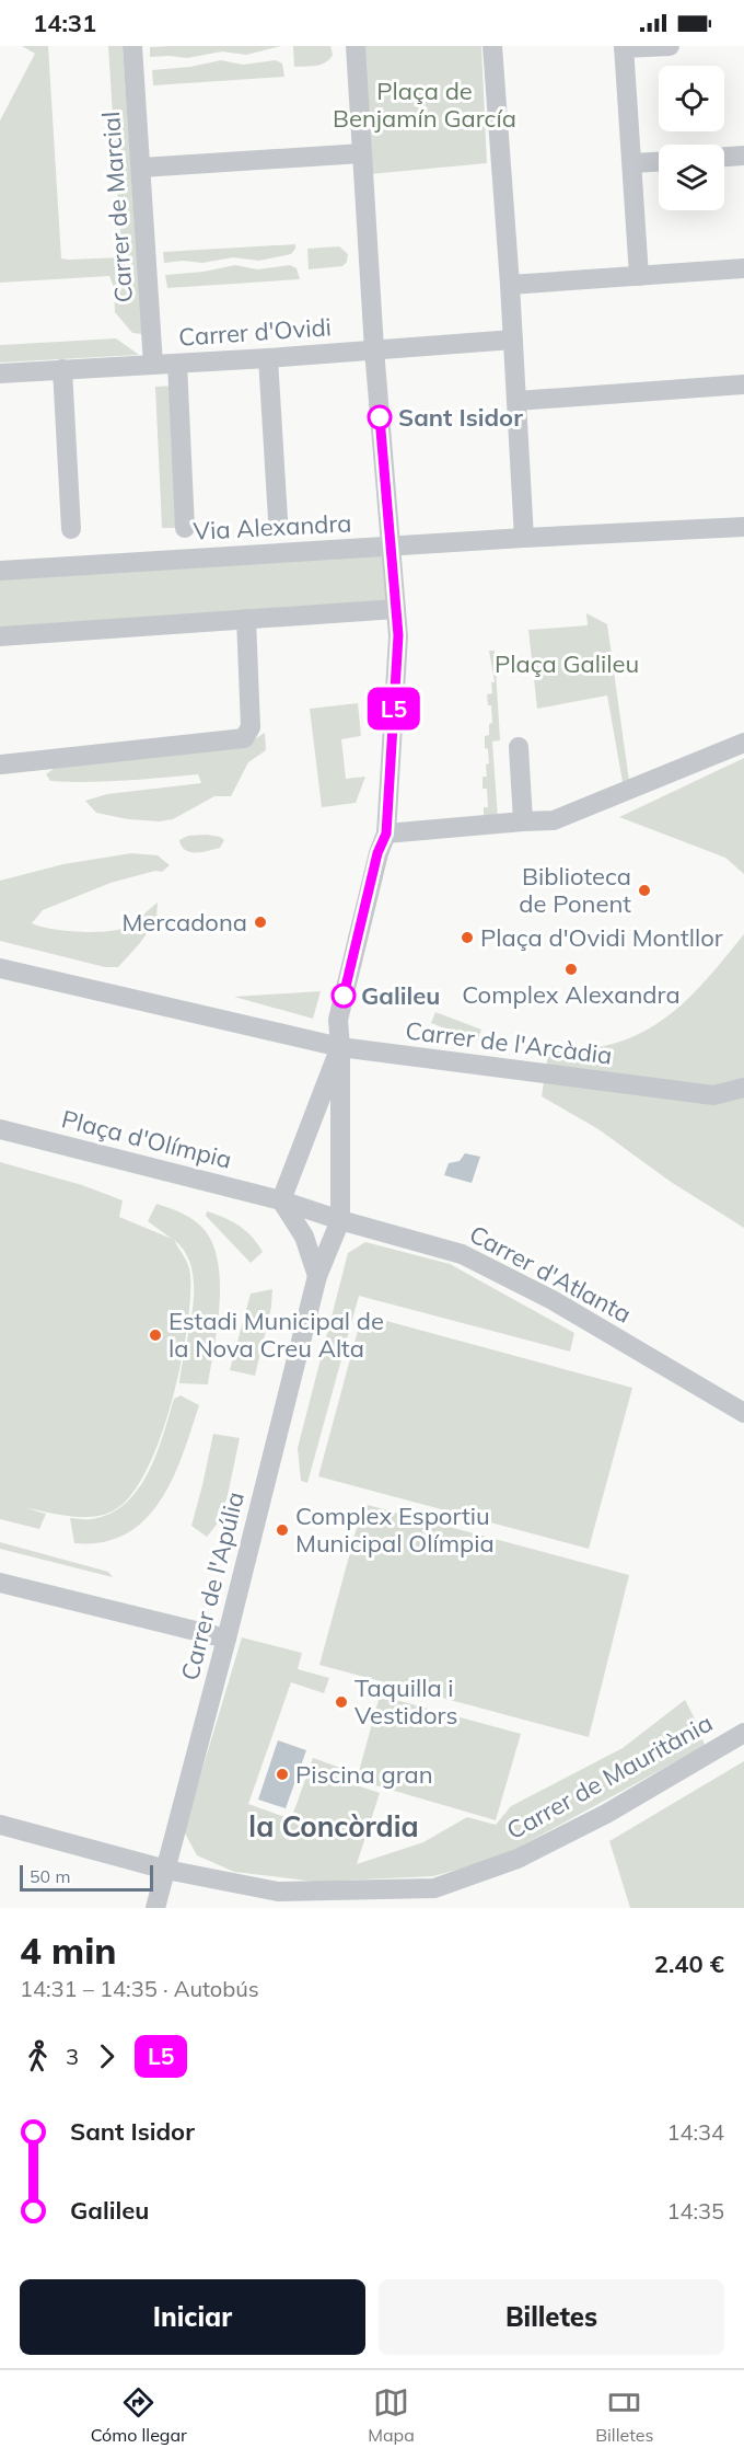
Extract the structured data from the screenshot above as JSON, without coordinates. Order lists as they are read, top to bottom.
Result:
{
  "streets": {
    "street": [
      "Carrer de Marcial",
      "Carrer d'Ovidi",
      "Via Alexandra",
      "Carrer de l'Arcàdia",
      "Plaça d'Olímpia",
      "Carrer d'Atlanta",
      "Carrer de l'Apúlia",
      "Carrer de Mauritània"
    ]
  },
  "crossings": [
    ["Carrer de Marcial", "Carrer d'Ovidi"],
    ["Plaça d'Olímpia", "Carrer d'Atlanta"],
    ["Carrer d'Atlanta", "Carrer de l'Apúlia"],
    ["Carrer de l'Apúlia", "Carrer de Mauritània"]
  ],
  "districts": ["la Concòrdia"],
  "parks": ["Plaça de Benjamín García", "Plaça Galileu"],
  "places": [
    "Sant Isidor",
    "Biblioteca de Ponent",
    "Mercadona",
    "Plaça d'Ovidi Montllor",
    "Complex Alexandra",
    "Galileu",
    "Estadi Municipal de la Nova Creu Alta",
    "Complex Esportiu Municipal Olímpia",
    "Taquilla i Vestidors",
    "Piscina gran"
  ],
  "lines": ["bus line L5"],
  "scale_bar": "50 m",
  "page": {
    "status": "14:31",
    "on_map": "L5",
    "scale": "50 m",
    "heading": ["4 min", "14:31 – 14:35 · Autobús", "2.40 €"],
    "legs": ["3", "L5"],
    "list": [
      {
        "name": "Sant Isidor",
        "value": "14:34"
      },
      {
        "name": "Galileu",
        "value": "14:35"
      }
    ],
    "buttons": ["Iniciar", "Billetes"],
    "tabs": ["Cómo llegar", "Mapa", "Billetes"]
  }
}
